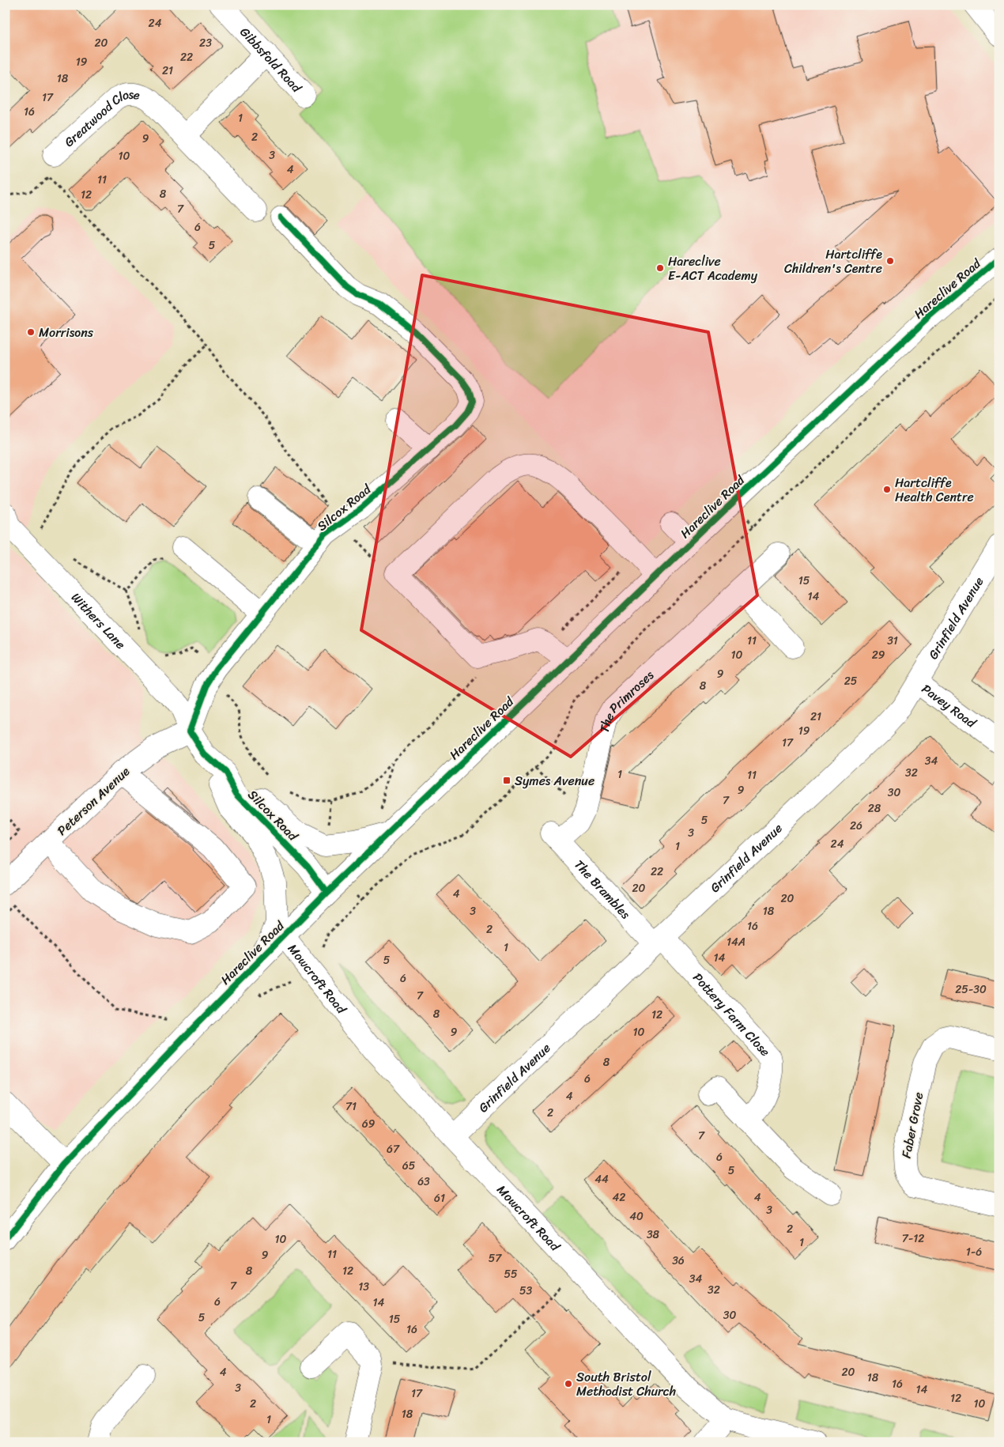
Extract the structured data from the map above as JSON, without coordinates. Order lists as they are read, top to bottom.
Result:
{
  "streets": {
    "street": [
      "Gibbsfold Road",
      "Greatwood Close",
      "Hareclive Road",
      "Silcox Road",
      "Grinfield Avenue",
      "Withers Lane",
      "The Primroses",
      "Pavey Road",
      "Peterson Avenue",
      "The Brambles",
      "Mowcroft Road",
      "Pottery Farm Close",
      "Faber Grove"
    ]
  },
  "crossings": [
    ["Hareclive Road", "Silcox Road"],
    ["Hareclive Road", "Mowcroft Road"],
    ["Silcox Road", "Withers Lane"],
    ["Silcox Road", "Peterson Avenue"],
    ["Grinfield Avenue", "Pavey Road"],
    ["Grinfield Avenue", "The Brambles"],
    ["Grinfield Avenue", "Mowcroft Road"],
    ["Grinfield Avenue", "Pottery Farm Close"],
    ["Withers Lane", "Peterson Avenue"],
    ["The Primroses", "The Brambles"],
    ["The Brambles", "Pottery Farm Close"]
  ],
  "places": {
    "other": [
      "Hartcliffe Children's Centre",
      "Hareclive E-ACT Academy",
      "Morrisons",
      "Hartcliffe Health Centre",
      "South Bristol Methodist Church"
    ],
    "transit": ["Symes Avenue"]
  },
  "house_numbers": [
    "24",
    "20",
    "23",
    "22",
    "19",
    "21",
    "18",
    "17",
    "16",
    "1",
    "2",
    "9",
    "3",
    "10",
    "4",
    "11",
    "8",
    "12",
    "7",
    "6",
    "5",
    "15",
    "14",
    "11",
    "31",
    "10",
    "29",
    "9",
    "25",
    "8",
    "21",
    "19",
    "17",
    "34",
    "32",
    "1",
    "11",
    "9",
    "30",
    "7",
    "28",
    "5",
    "26",
    "3",
    "24",
    "1",
    "22",
    "20",
    "4",
    "20",
    "3",
    "18",
    "16",
    "2",
    "14A",
    "1",
    "14",
    "5",
    "6",
    "25-30",
    "7",
    "8",
    "12",
    "9",
    "10",
    "8",
    "6",
    "4",
    "71",
    "2",
    "69",
    "7",
    "67",
    "6",
    "65",
    "5",
    "44",
    "63",
    "42",
    "4",
    "61",
    "3",
    "40",
    "2",
    "38",
    "7-12",
    "10",
    "1",
    "1-6",
    "11",
    "9",
    "57",
    "36",
    "8",
    "12",
    "55",
    "34",
    "7",
    "13",
    "32",
    "53",
    "6",
    "14",
    "30",
    "5",
    "15",
    "16",
    "4",
    "20",
    "18",
    "16",
    "3",
    "14",
    "17",
    "12",
    "2",
    "10",
    "18",
    "1"
  ]
}
